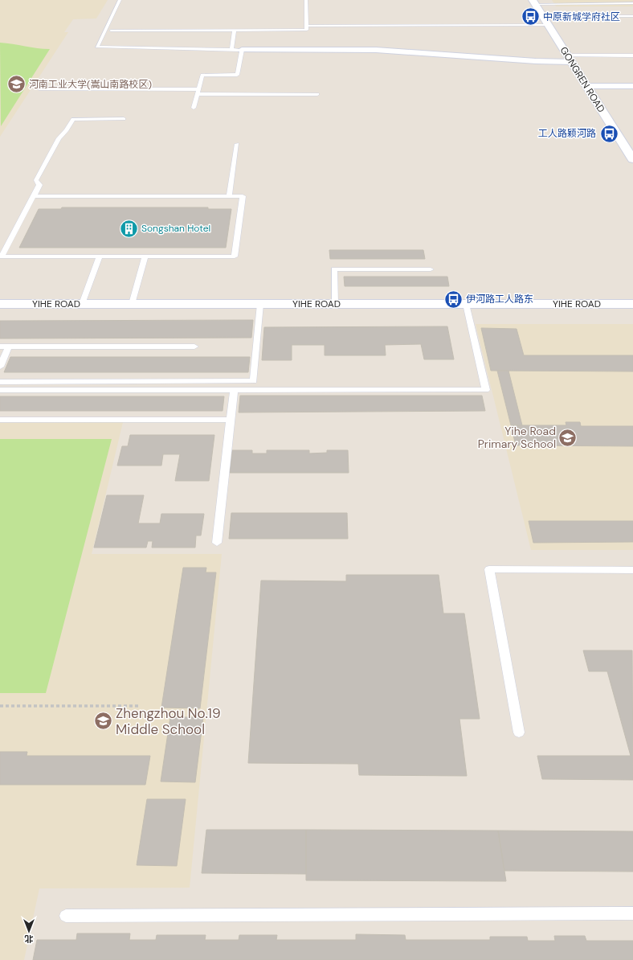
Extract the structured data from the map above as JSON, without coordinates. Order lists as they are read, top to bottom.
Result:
{
  "streets": {
    "street": ["GONGREN ROAD", "YIHE ROAD"]
  },
  "places": {
    "bus stop": ["中原新城学府社区", "工人路颖河路", "伊河路工人路东"],
    "school or university": ["河南工业大学(嵩山南路校区)", "Yihe Road Primary School", "Zhengzhou No.19 Middle School"],
    "building": ["Songshan Hotel"]
  },
  "north": "bottom"
}
